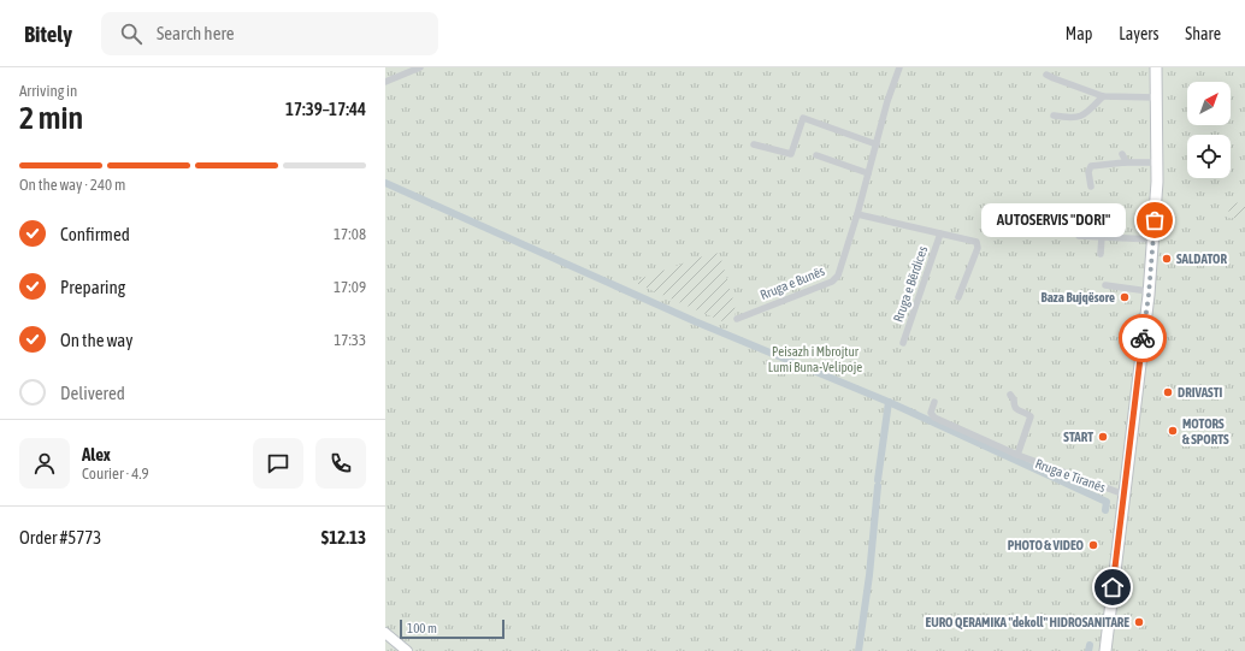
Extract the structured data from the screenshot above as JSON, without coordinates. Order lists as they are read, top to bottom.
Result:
{
  "streets": {
    "main road": ["Rruga e Tiranës"],
    "street": ["Rruga e Bunës", "Rruga e Bërdices"]
  },
  "crossings": [
    ["Rruga e Bunës", "Rruga e Bërdices"]
  ],
  "parks": ["Peisazh i Mbrojtur Lumi Buna-Velipoje"],
  "places": [
    "AUTOSERVIS \"DORI\"",
    "SALDATOR",
    "Baza Bujqësore",
    "DRIVASTI",
    "MOTORS & SPORTS",
    "START",
    "PHOTO & VIDEO",
    "EURO QERAMIKA \"dekoll\" HIDROSANITARE"
  ],
  "scale_bar": "100 m",
  "north": "top right",
  "page": {
    "header": "Bitely",
    "search": "Search here",
    "nav": ["Map", "Layers", "Share"],
    "heading": ["2 min", "Arriving in", "17:39–17:44"],
    "panel": [
      "Alex",
      "Courier · 4.9",
      "Order #5773",
      "$12.13"
    ],
    "bar": "On the way · 240 m",
    "bubble": "AUTOSERVIS \"DORI\"",
    "list": [
      ["Confirmed", "17:08"],
      ["Preparing", "17:09"],
      ["On the way", "17:33"],
      "Delivered"
    ],
    "scale": "100 m"
  }
}
